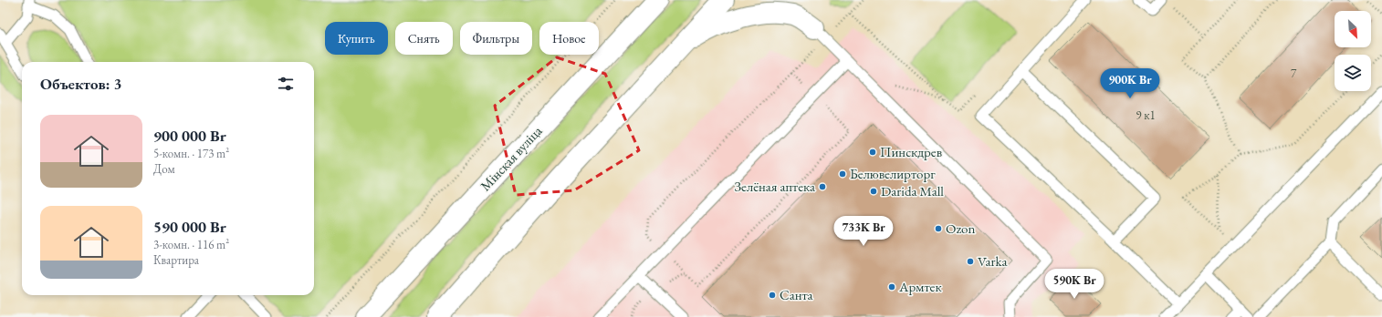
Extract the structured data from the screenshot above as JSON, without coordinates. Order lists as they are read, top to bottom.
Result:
{
  "streets": {
    "main road": ["Мінская вуліца"]
  },
  "places": [
    "Пинскдрев",
    "Белювелирторг",
    "Зелёная аптека",
    "Darida Mall",
    "Ozon",
    "Varka",
    "Армтек",
    "Санта"
  ],
  "house_numbers": ["7", "9 к1"],
  "north": "bottom right",
  "page": {
    "chip": [
      "Купить",
      "Снять",
      "Фильтры",
      "Новое"
    ],
    "heading": "Объектов: 3",
    "price": ["900K Br", "733K Br", "590K Br"],
    "list": [
      {
        "name": "900 000 Br",
        "note": "5-комн. · 173 m² · Дом"
      },
      {
        "name": "590 000 Br",
        "note": "3-комн. · 116 m² · Квартира"
      }
    ]
  }
}
